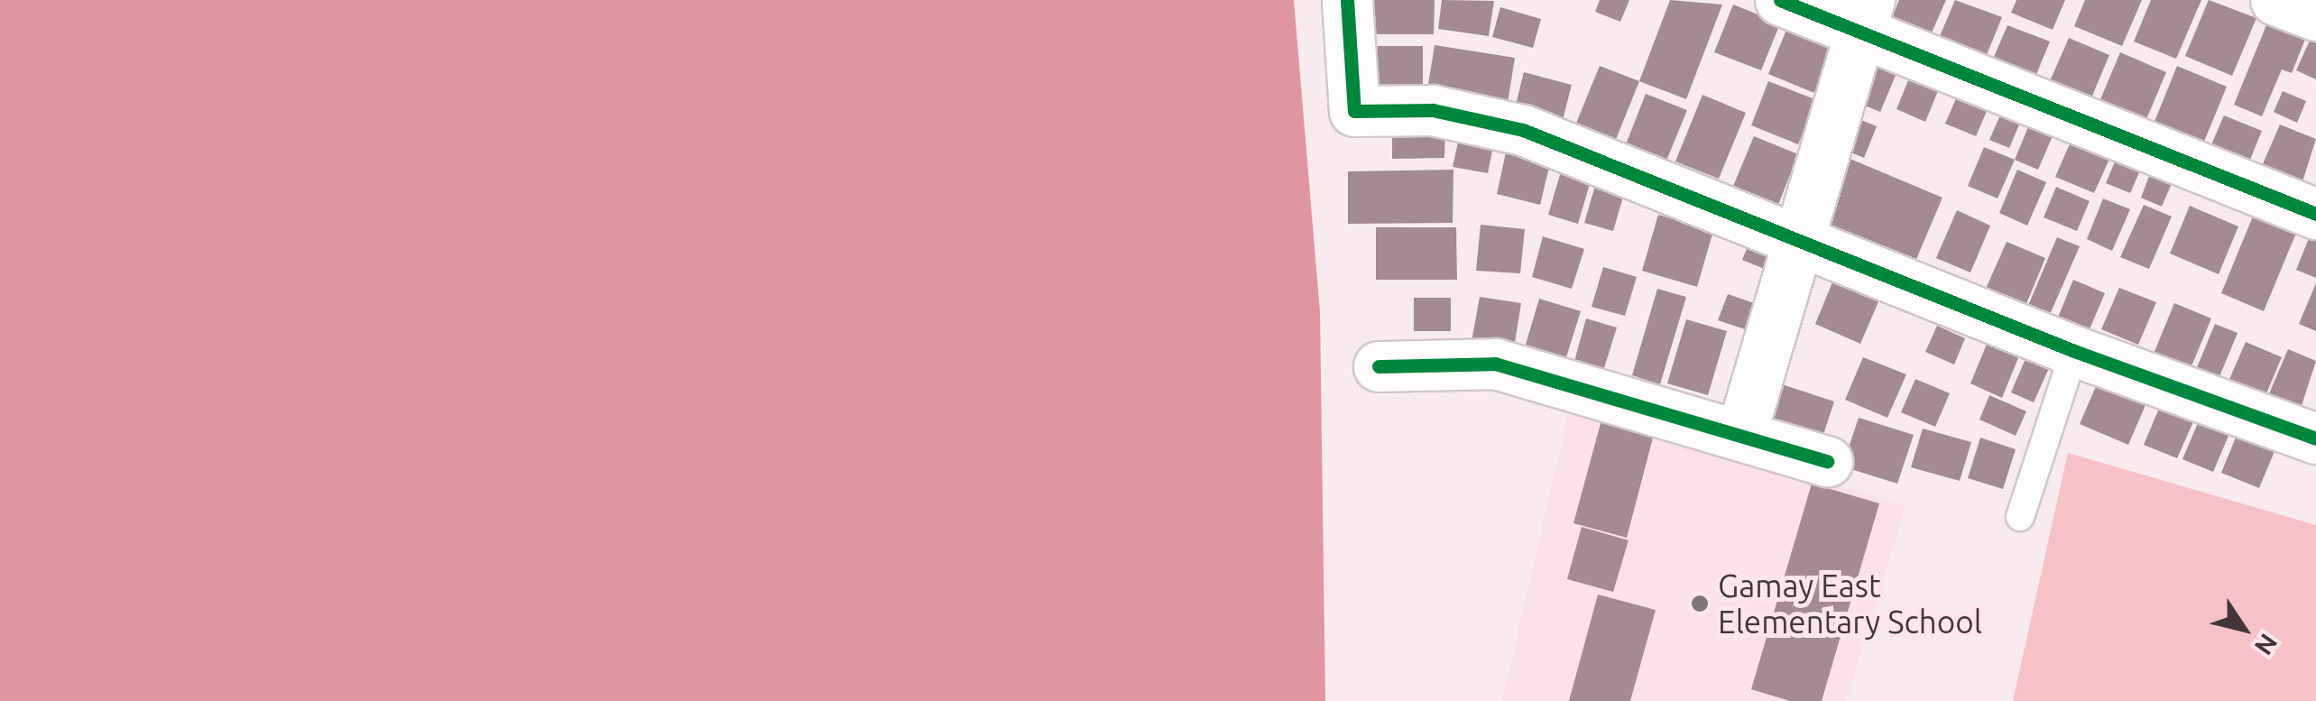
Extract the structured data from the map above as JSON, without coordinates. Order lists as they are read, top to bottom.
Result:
{
  "places": ["Gamay East Elementary School"],
  "north": "bottom right"
}
